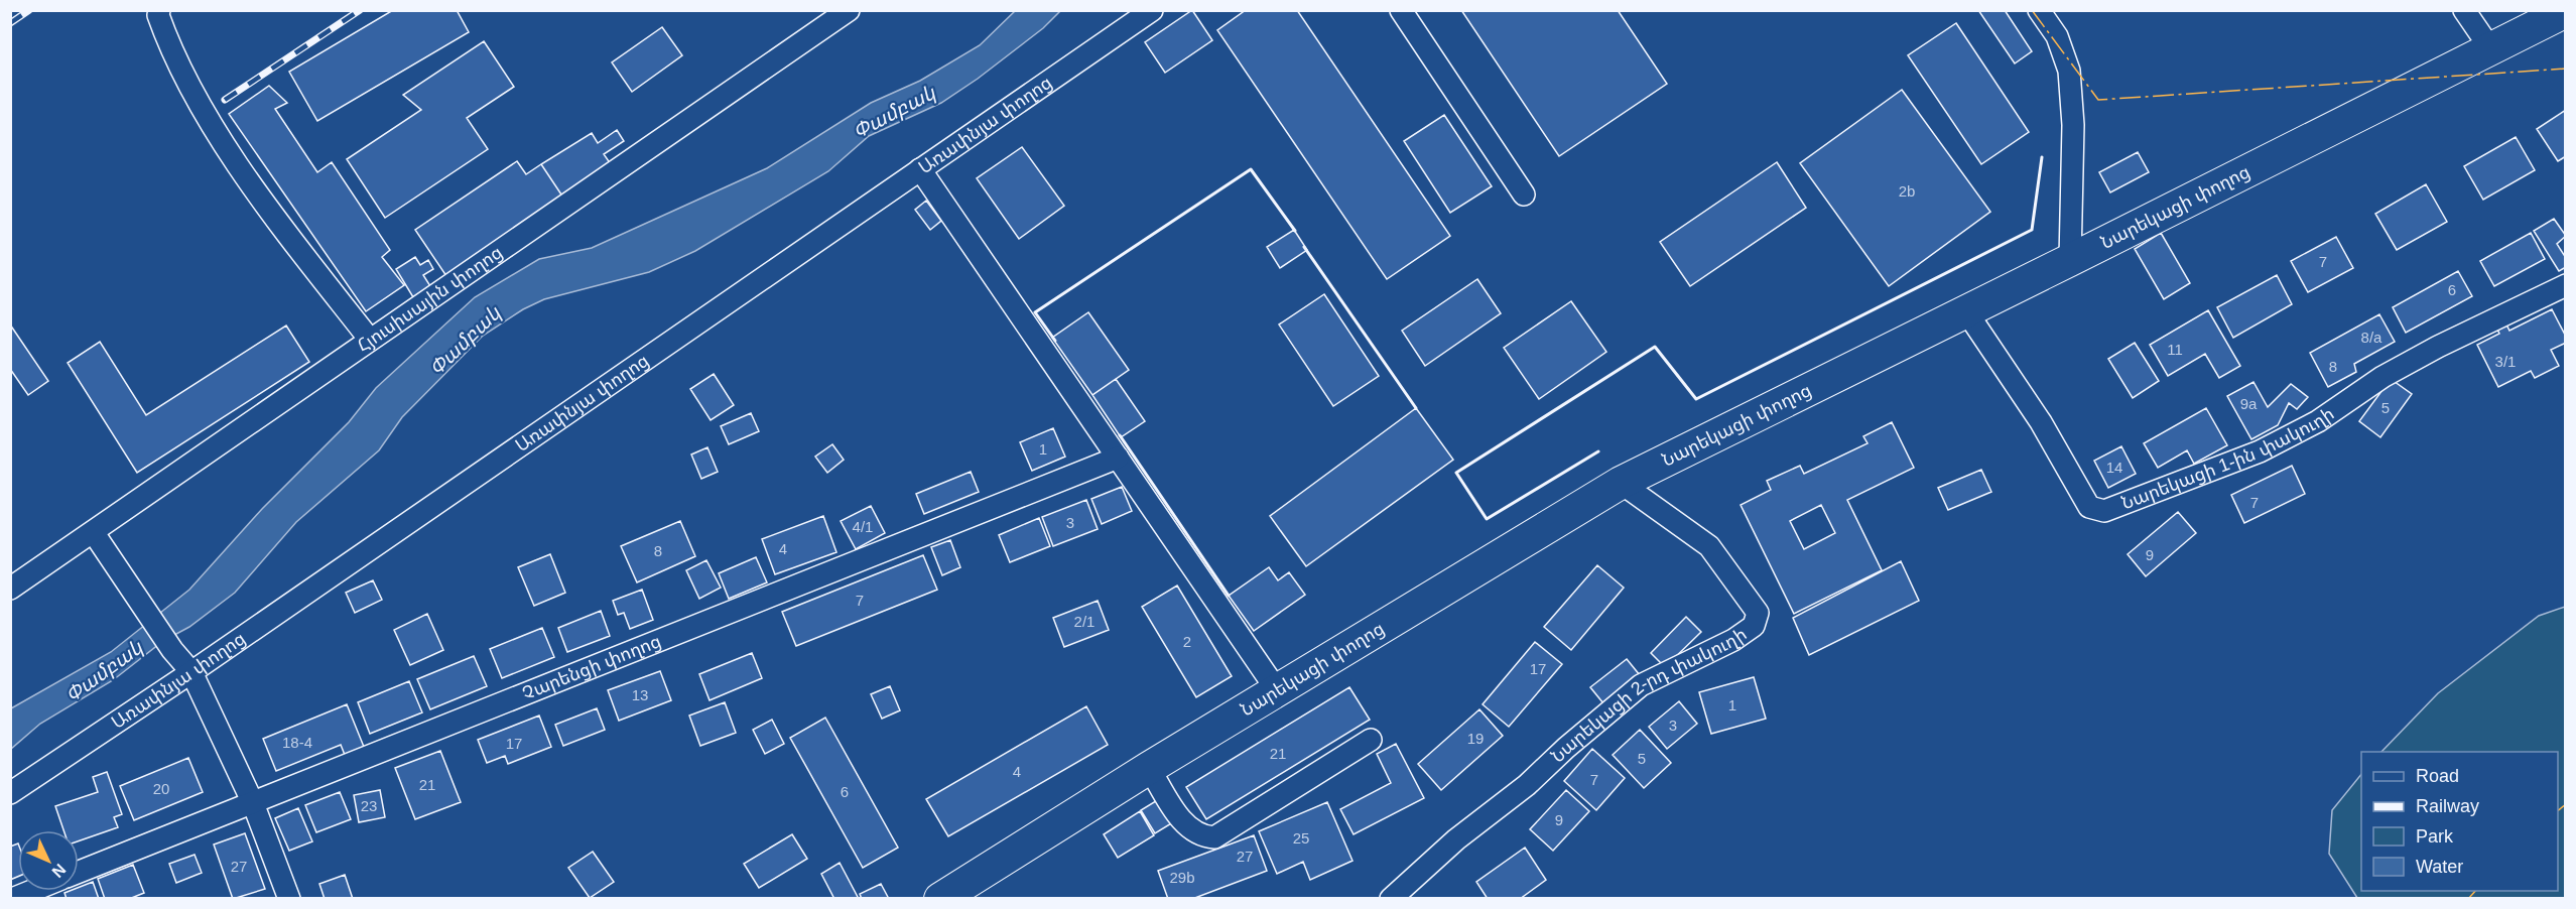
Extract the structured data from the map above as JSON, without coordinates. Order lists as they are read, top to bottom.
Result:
{
  "streets": {
    "highway": ["Նարեկացի փողոց"],
    "street": [
      "Առափնյա փողոց",
      "Հյուսիսային փողոց",
      "Նարեկացի 1-ին փակուղի",
      "Չարենցի փողոց",
      "Նարեկացի 2-րդ փակուղի"
    ]
  },
  "crossings": [
    ["Նարեկացի փողոց", "Նարեկացի 1-ին փակուղի"],
    ["Նարեկացի փողոց", "Նարեկացի 2-րդ փակուղի"]
  ],
  "water": ["Փամբակ"],
  "house_numbers": [
    "2b",
    "7",
    "6",
    "8/a",
    "11",
    "3/1",
    "8",
    "9a",
    "5",
    "1",
    "14",
    "7",
    "3",
    "4/1",
    "4",
    "8",
    "9",
    "7",
    "2/1",
    "2",
    "17",
    "13",
    "1",
    "3",
    "19",
    "18-4",
    "17",
    "21",
    "5",
    "4",
    "7",
    "21",
    "20",
    "6",
    "23",
    "9",
    "25",
    "27",
    "27",
    "29b"
  ],
  "legend": [
    "Road",
    "Railway",
    "Park",
    "Water"
  ],
  "north": "bottom right"
}
